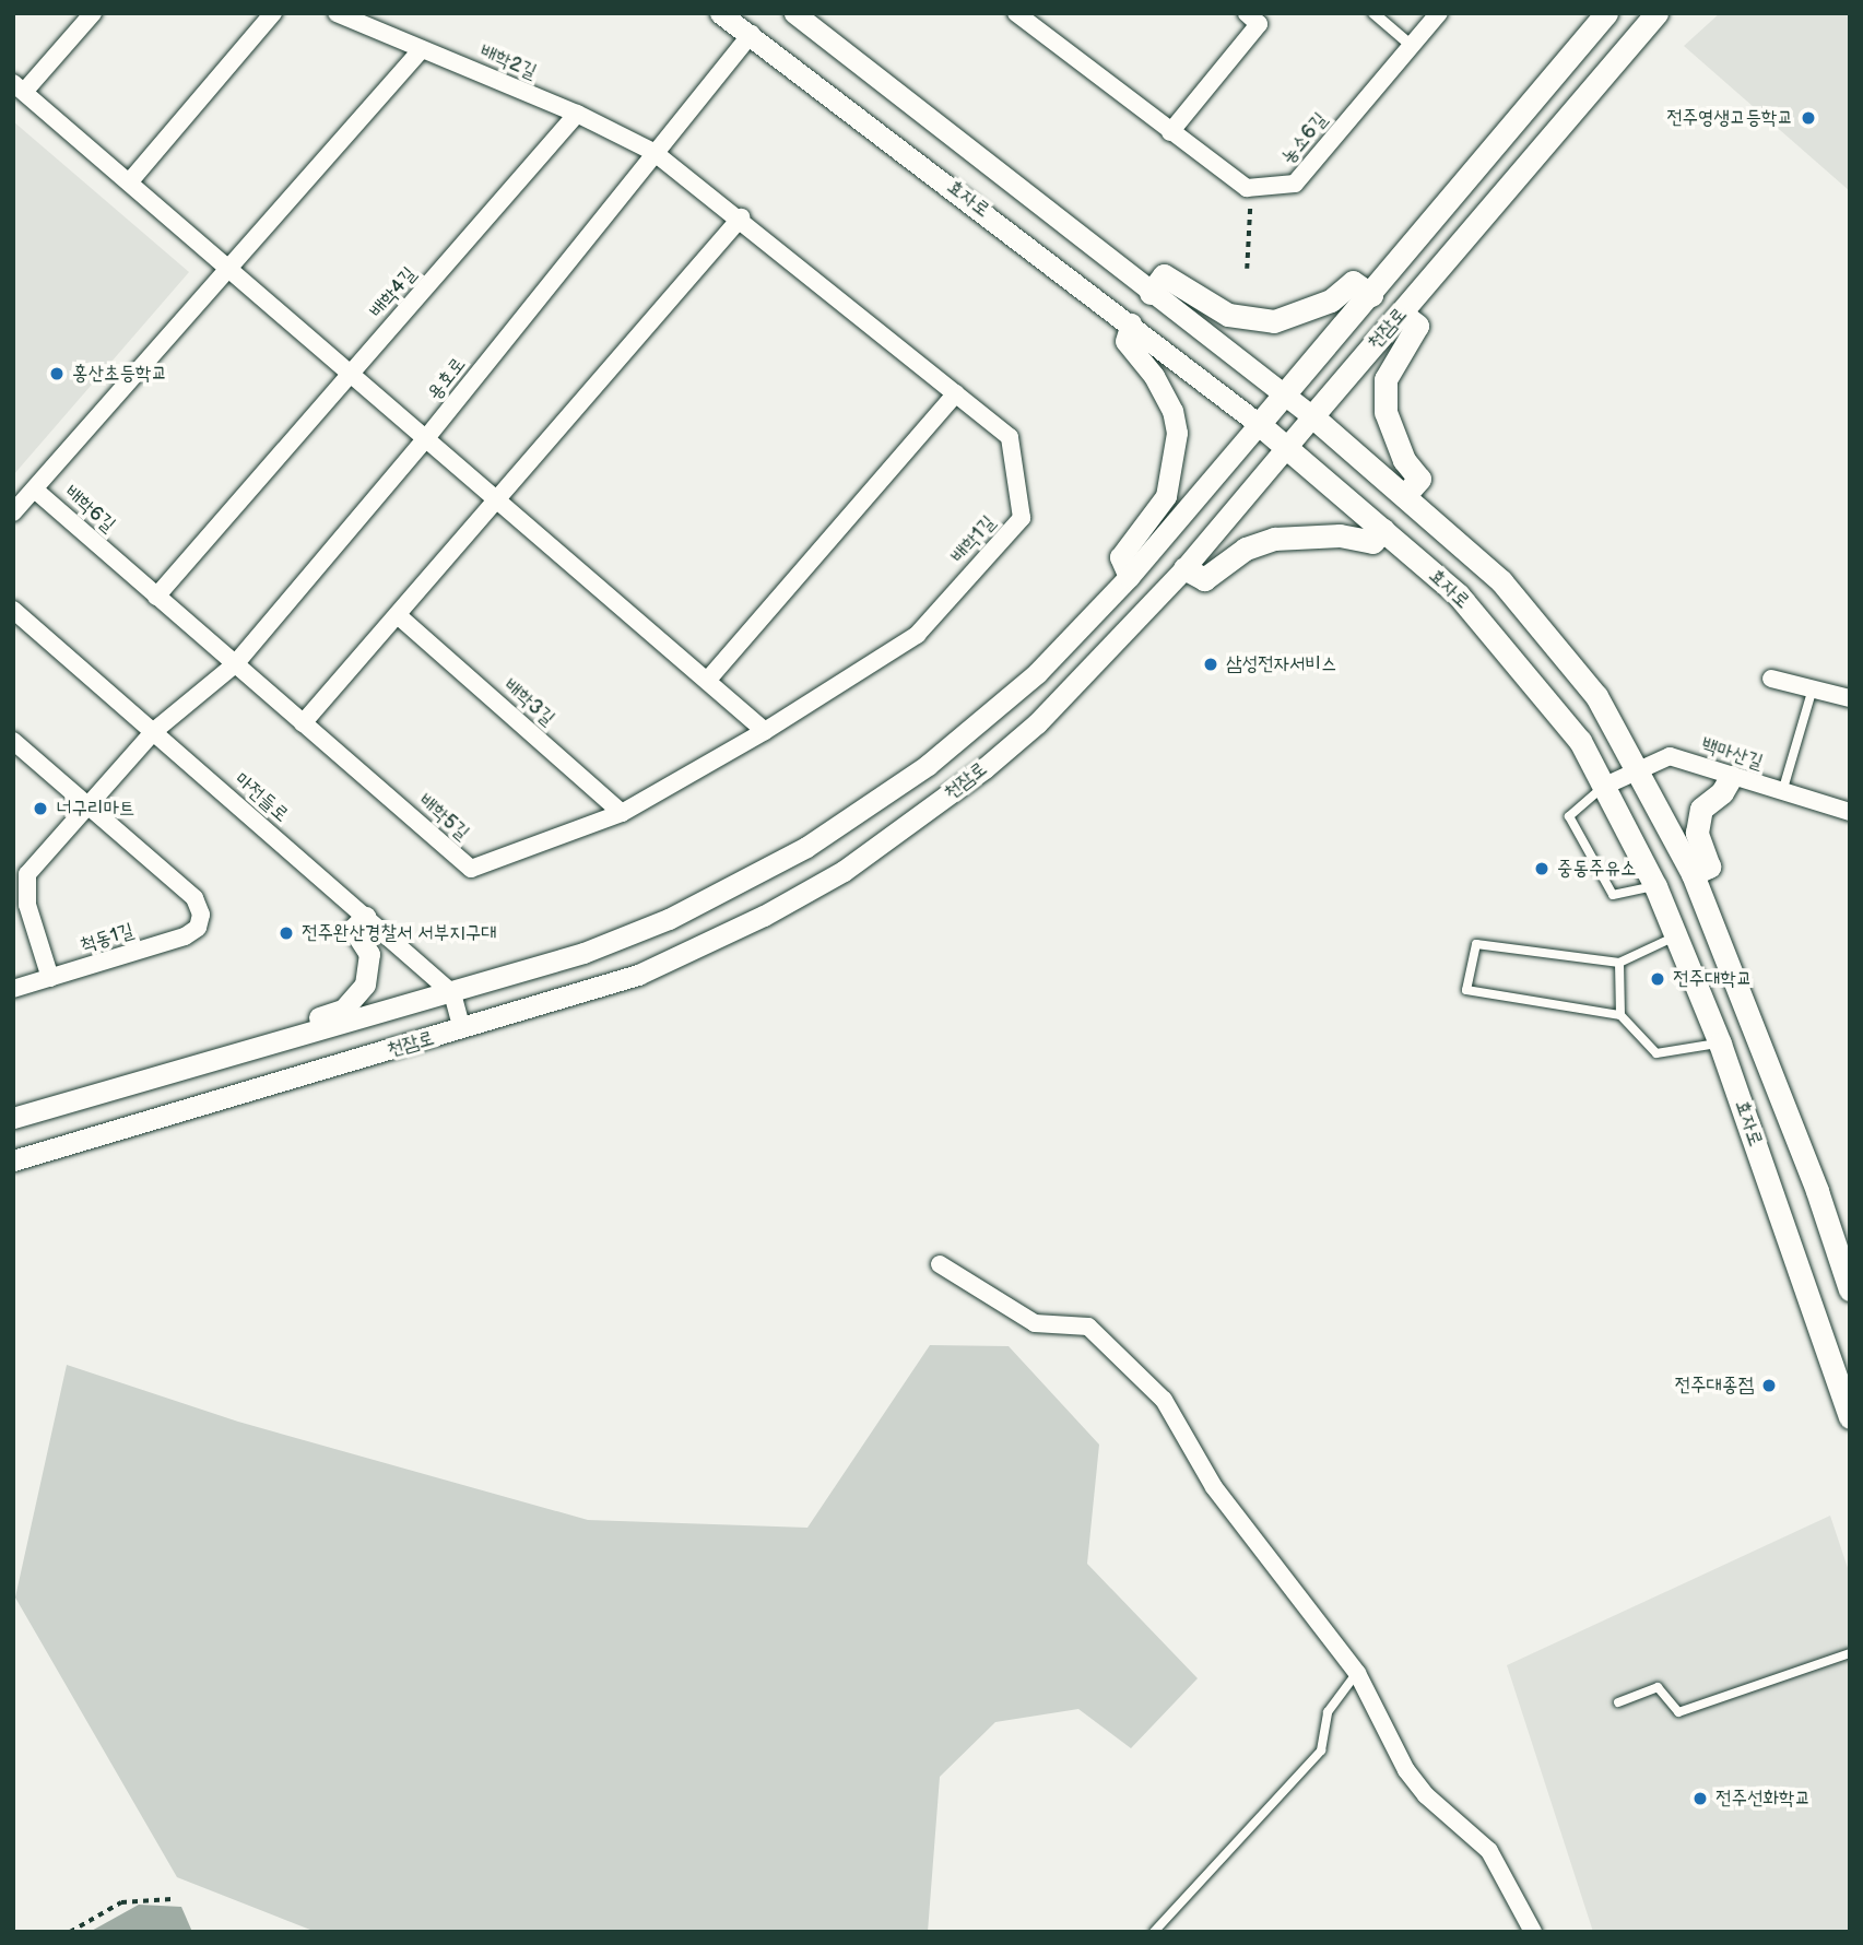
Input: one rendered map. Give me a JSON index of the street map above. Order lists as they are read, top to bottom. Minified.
{"streets":{"main road":["효자로","천잠로"],"street":["배학2길","농소6길","배학4길","용호로","배학6길","배학1길","배학3길","백마산길","마전들로","배학5길","척동1길"]},"crossings":[["배학2길","배학4길"],["배학2길","용호로"],["배학2길","배학1길"],["효자로","천잠로"],["효자로","용호로"],["효자로","백마산길"],["배학4길","배학6길"],["천잠로","마전들로"],["용호로","배학6길"],["용호로","배학1길"],["용호로","마전들로"],["용호로","배학5길"],["용호로","척동1길"],["배학6길","배학5길"],["배학3길","배학5길"]],"places":["전주영생고등학교","홍산초등학교","삼성전자서비스","너구리마트","중동주유소","전주완산경찰서 서부지구대","전주대학교","전주대종점","전주선화학교"]}
